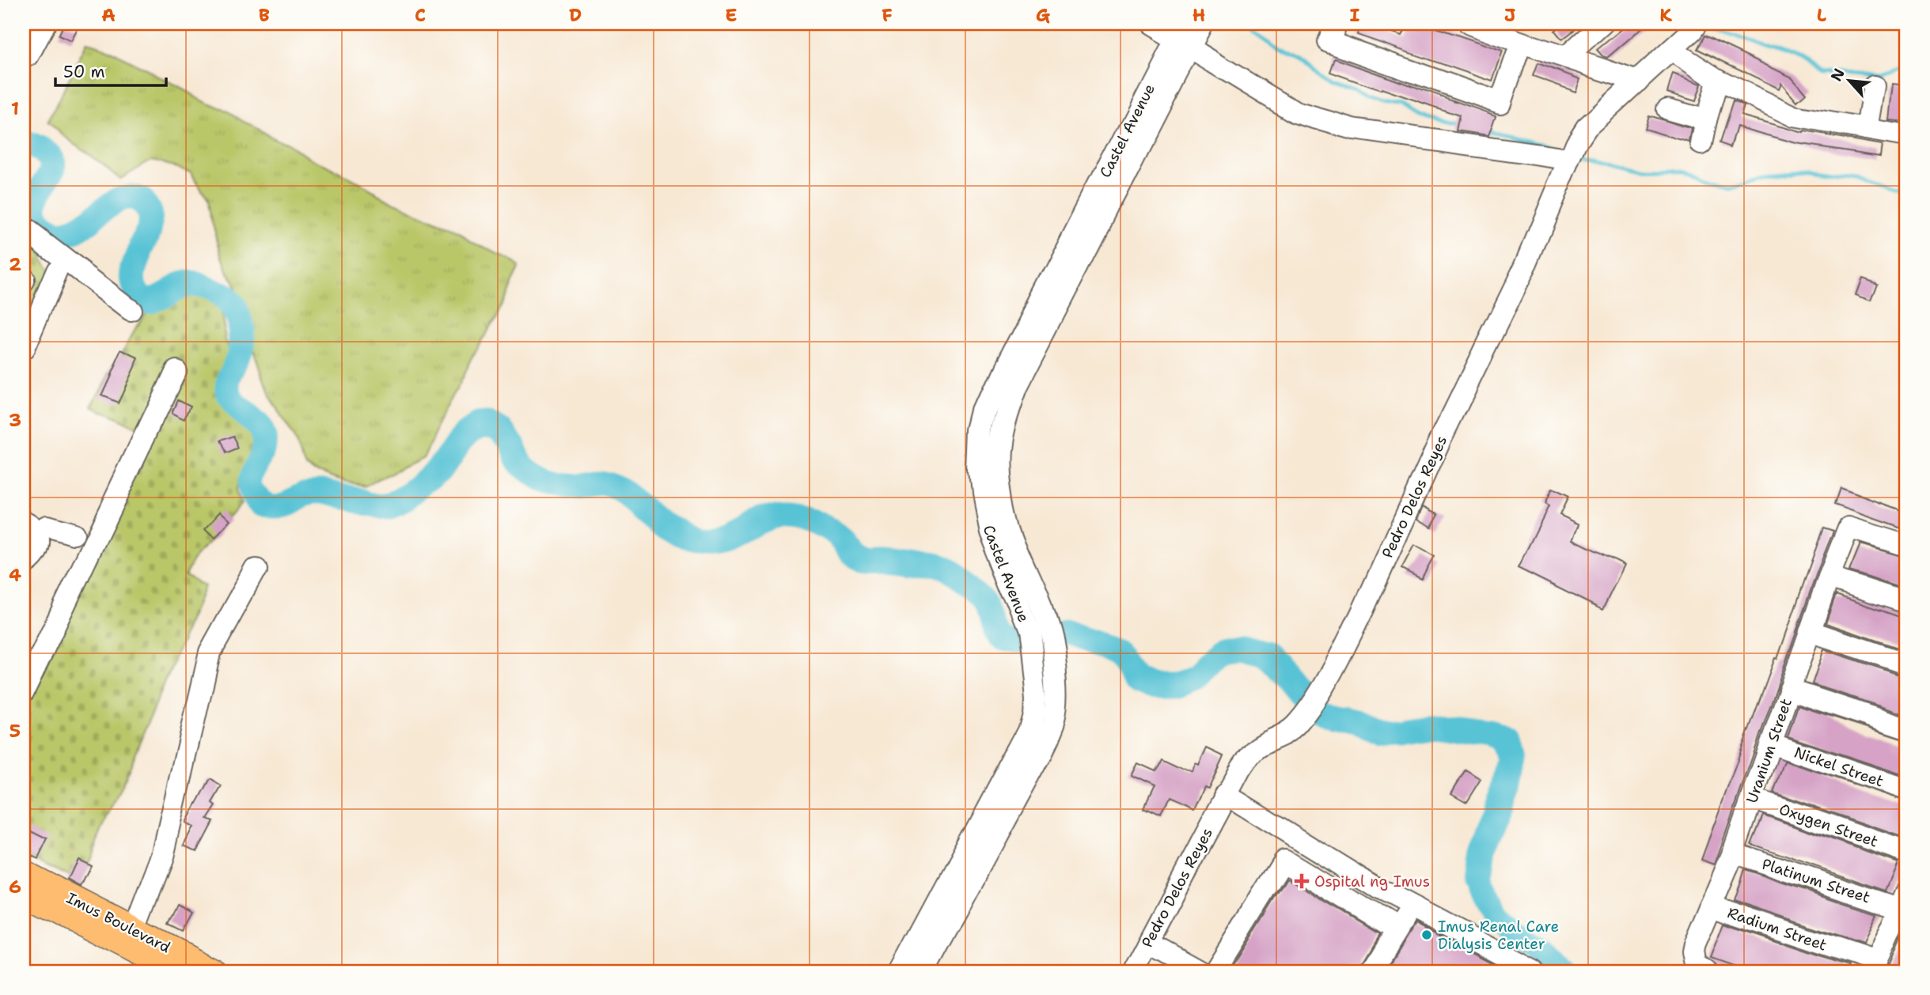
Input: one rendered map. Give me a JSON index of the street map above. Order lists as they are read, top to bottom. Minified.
{"streets":{"main road":["Imus Boulevard"],"street":["Castel Avenue","Pedro Delos Reyes","Uranium Street","Nickel Street","Oxygen Street","Platinum Street","Radium Street"]},"crossings":[["Uranium Street","Nickel Street"],["Uranium Street","Oxygen Street"],["Uranium Street","Platinum Street"],["Uranium Street","Radium Street"]],"places":{"health":["Ospital ng Imus"],"other":["Imus Renal Care Dialysis Center"]},"scale_bar":"50 m","north":"top left","grid":{"columns":["A","B","C","D","E","F","G","H","I","J","K","L"],"rows":["1","2","3","4","5","6"]}}
